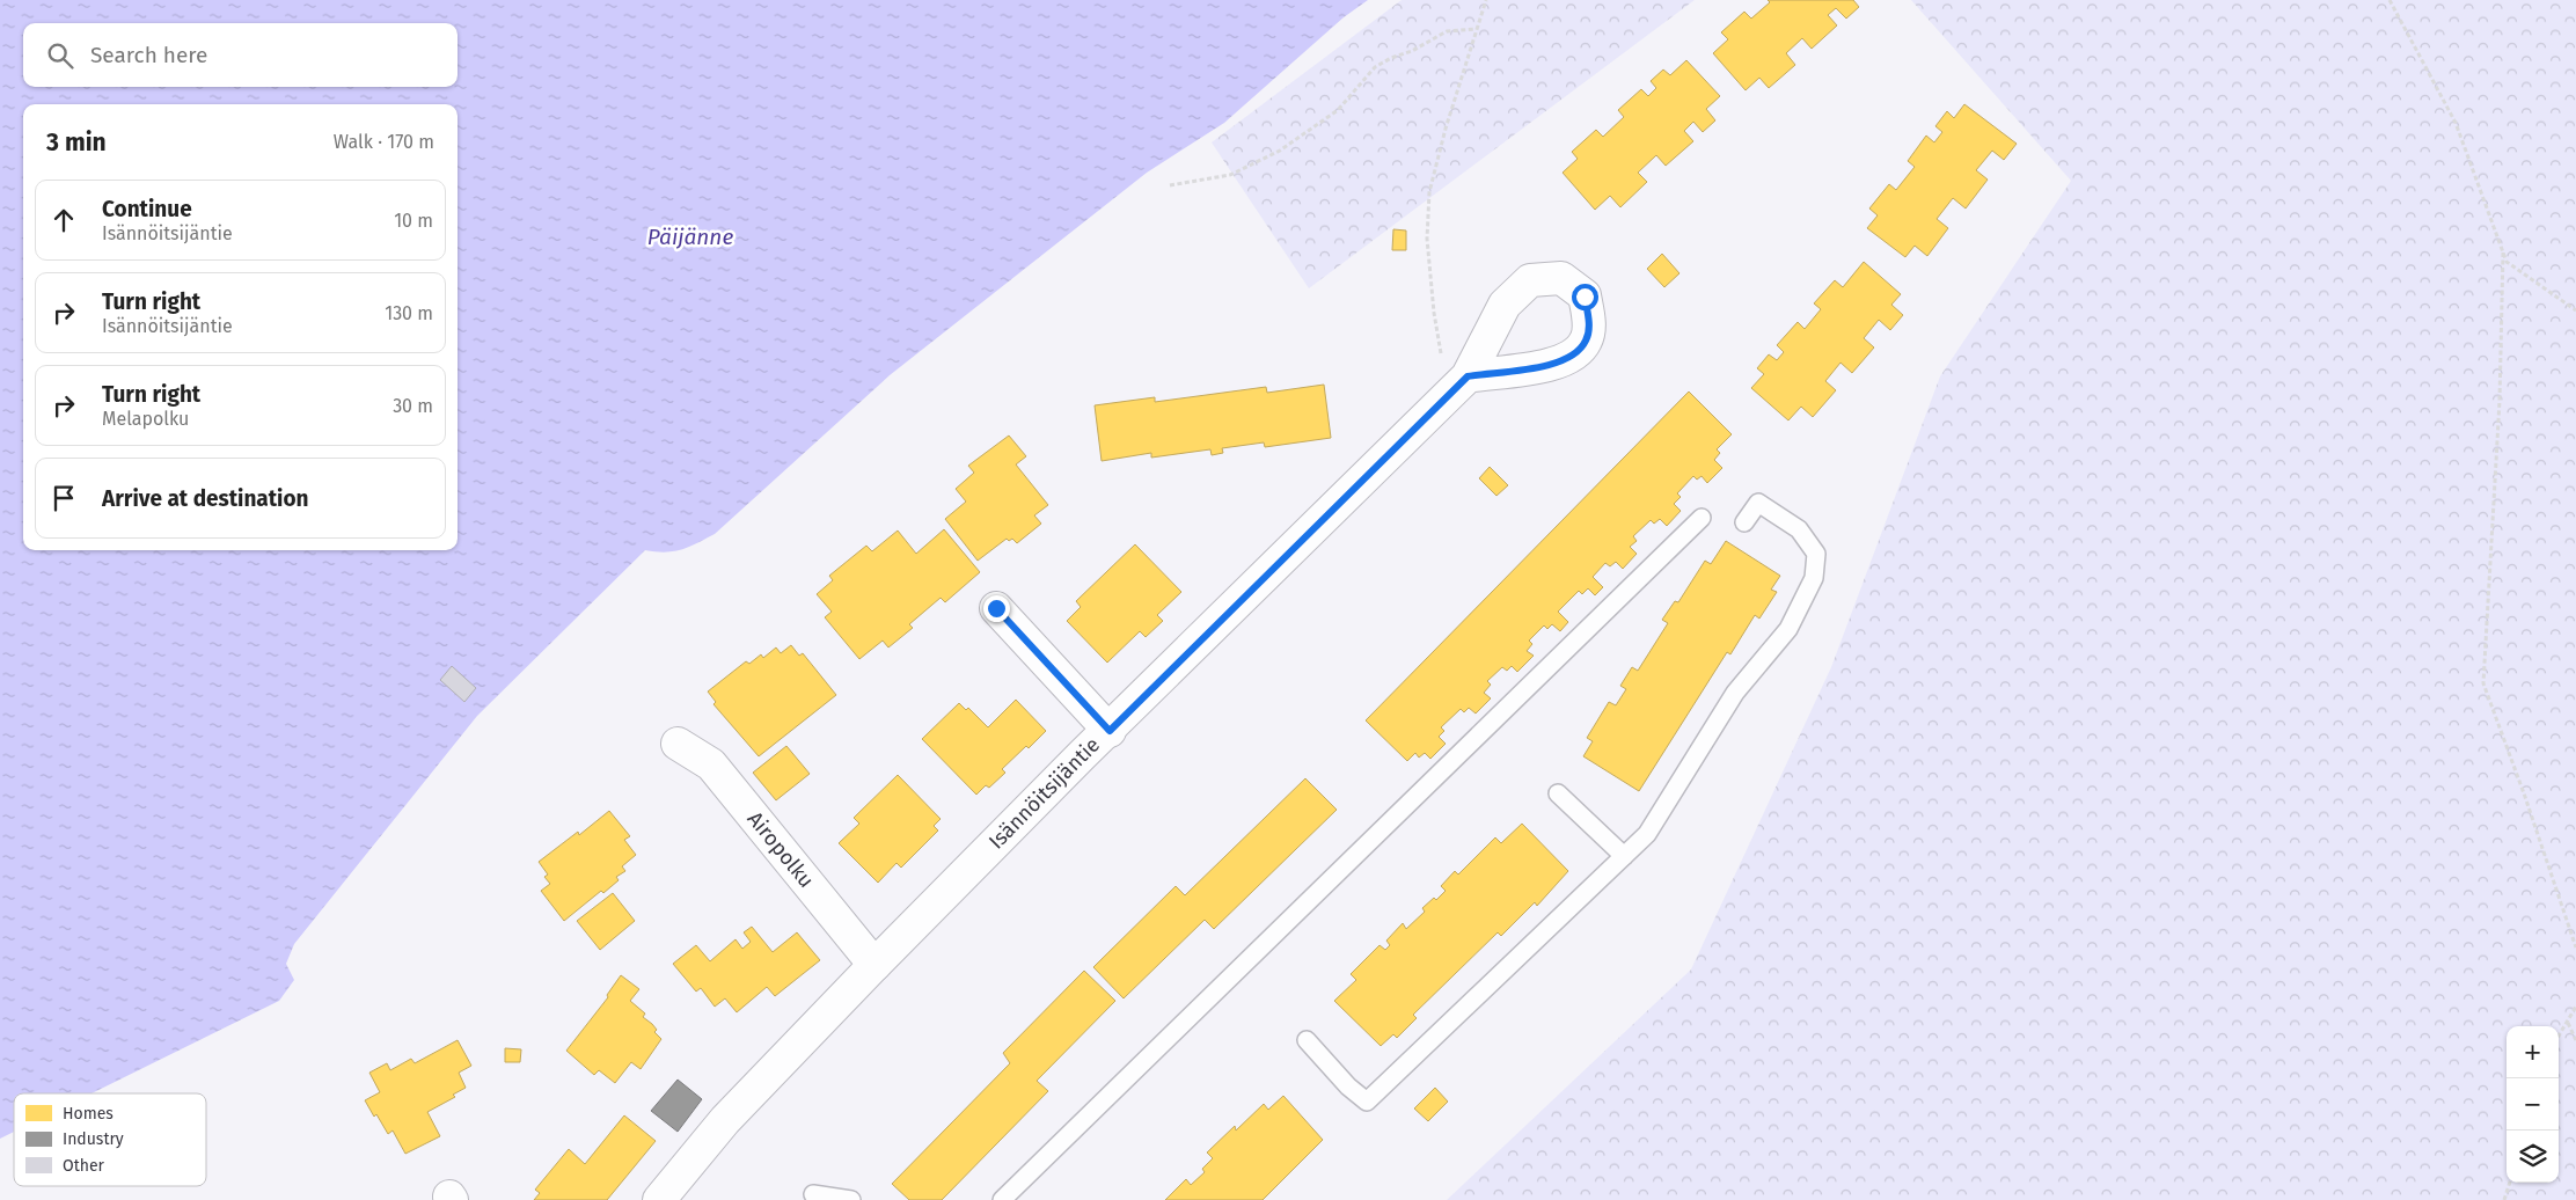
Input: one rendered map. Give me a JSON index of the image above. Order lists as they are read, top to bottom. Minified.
{"streets":{"street":["Isännöitsijäntie","Airopolku"]},"crossings":[["Isännöitsijäntie","Airopolku"]],"water":["Päijänne"],"legend":["Homes","Industry","Other"],"page":{"search":"Search here","heading":["3 min","Walk · 170 m"],"list":[["Continue","Isännöitsijäntie","10 m"],["Turn right","Isännöitsijäntie","130 m"],["Turn right","Melapolku","30 m"],"Arrive at destination"],"map_buttons":["+","−"]}}
